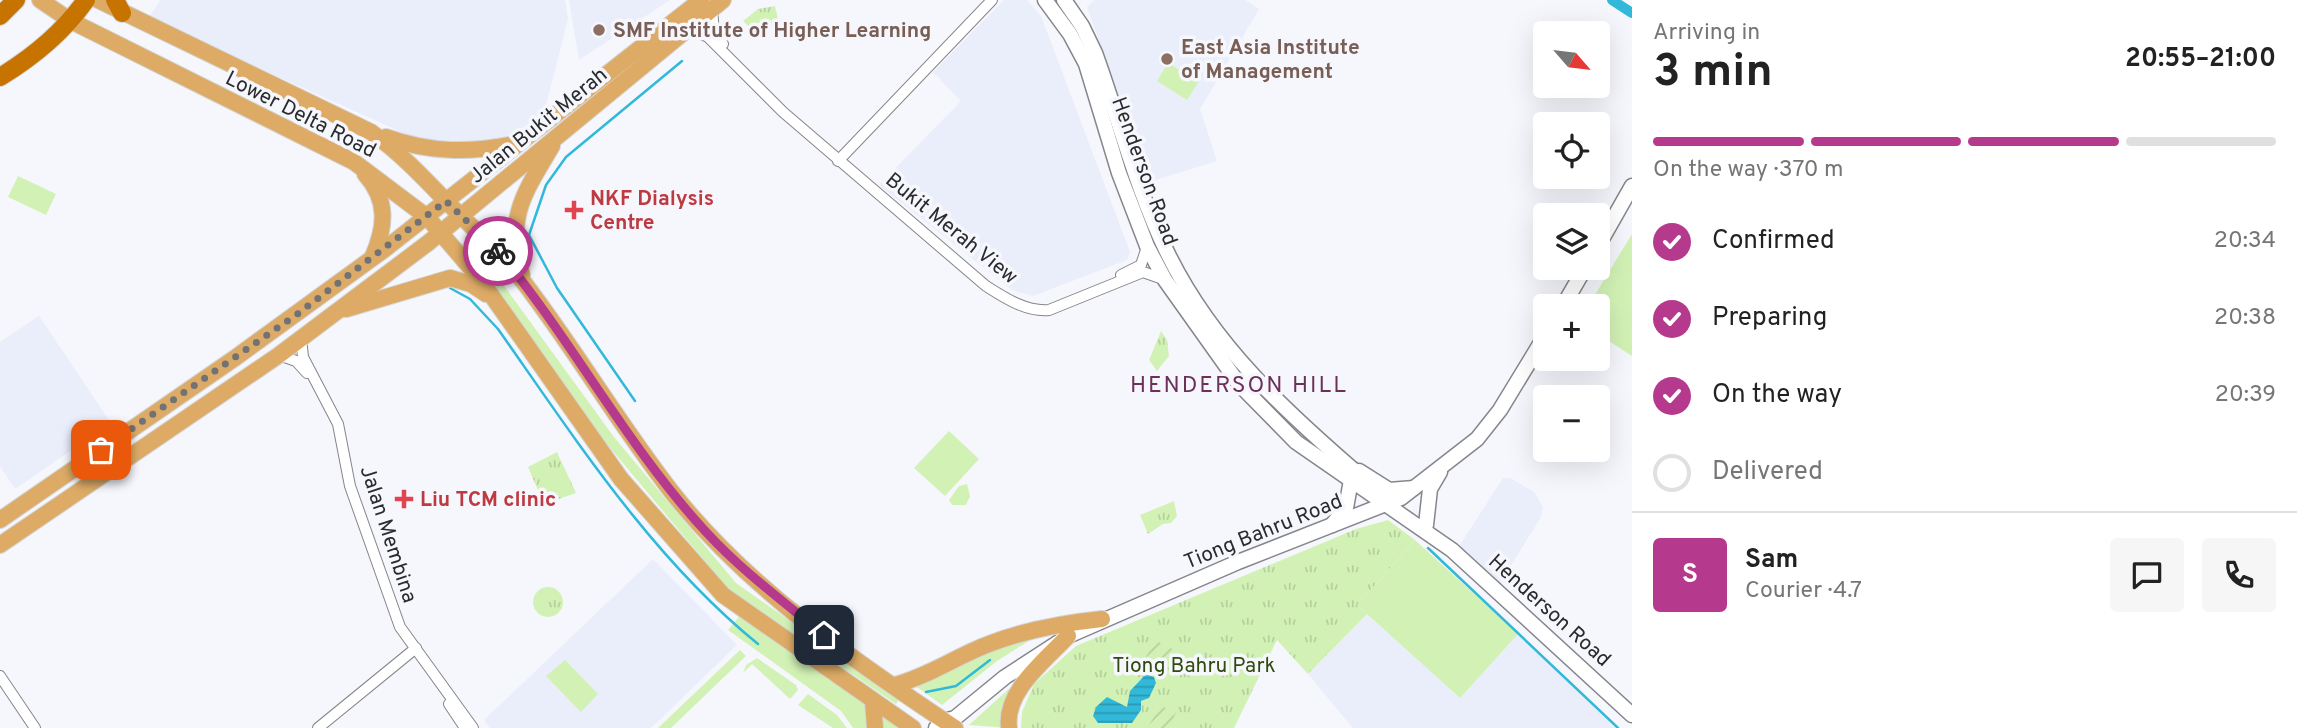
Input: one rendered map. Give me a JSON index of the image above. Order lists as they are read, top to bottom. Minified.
{"streets":{"main road":["Lower Delta Road","Jalan Bukit Merah","Henderson Road","Tiong Bahru Road"],"street":["Bukit Merah View","Jalan Membina"]},"crossings":[["Lower Delta Road","Jalan Bukit Merah"],["Lower Delta Road","Tiong Bahru Road"],["Jalan Bukit Merah","Bukit Merah View"],["Jalan Bukit Merah","Jalan Membina"],["Henderson Road","Bukit Merah View"],["Henderson Road","Tiong Bahru Road"]],"districts":["HENDERSON HILL"],"parks":["Tiong Bahru Park"],"places":{"other":["SMF Institute of Higher Learning","East Asia Institute of Management"],"health":["NKF Dialysis Centre","Liu TCM clinic"]},"north":"bottom right","page":{"heading":["3 min","Arriving in","20:55–21:00"],"panel":["Sam","Courier · 4.7"],"map_buttons":["+","−"],"bar":"On the way · 370 m","list":[["Confirmed","20:34"],["Preparing","20:38"],["On the way","20:39"],"Delivered"],"round":"S"}}
